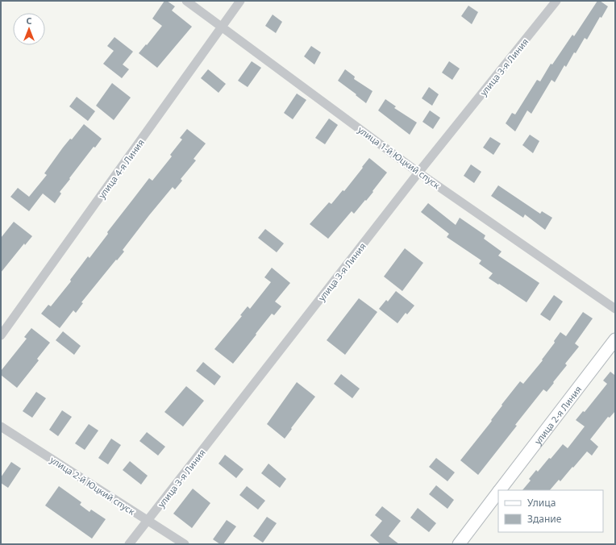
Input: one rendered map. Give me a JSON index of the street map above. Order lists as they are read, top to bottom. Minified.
{"streets":{"street":["улица 3-я Линия","улица 1-й Юцкий спуск","улица 4-я Линия","улица 2-я Линия","улица 2-й Юцкий спуск"]},"crossings":[["улица 3-я Линия","улица 1-й Юцкий спуск"],["улица 3-я Линия","улица 2-й Юцкий спуск"],["улица 1-й Юцкий спуск","улица 4-я Линия"]],"legend":["Улица","Здание"],"north":"top"}
